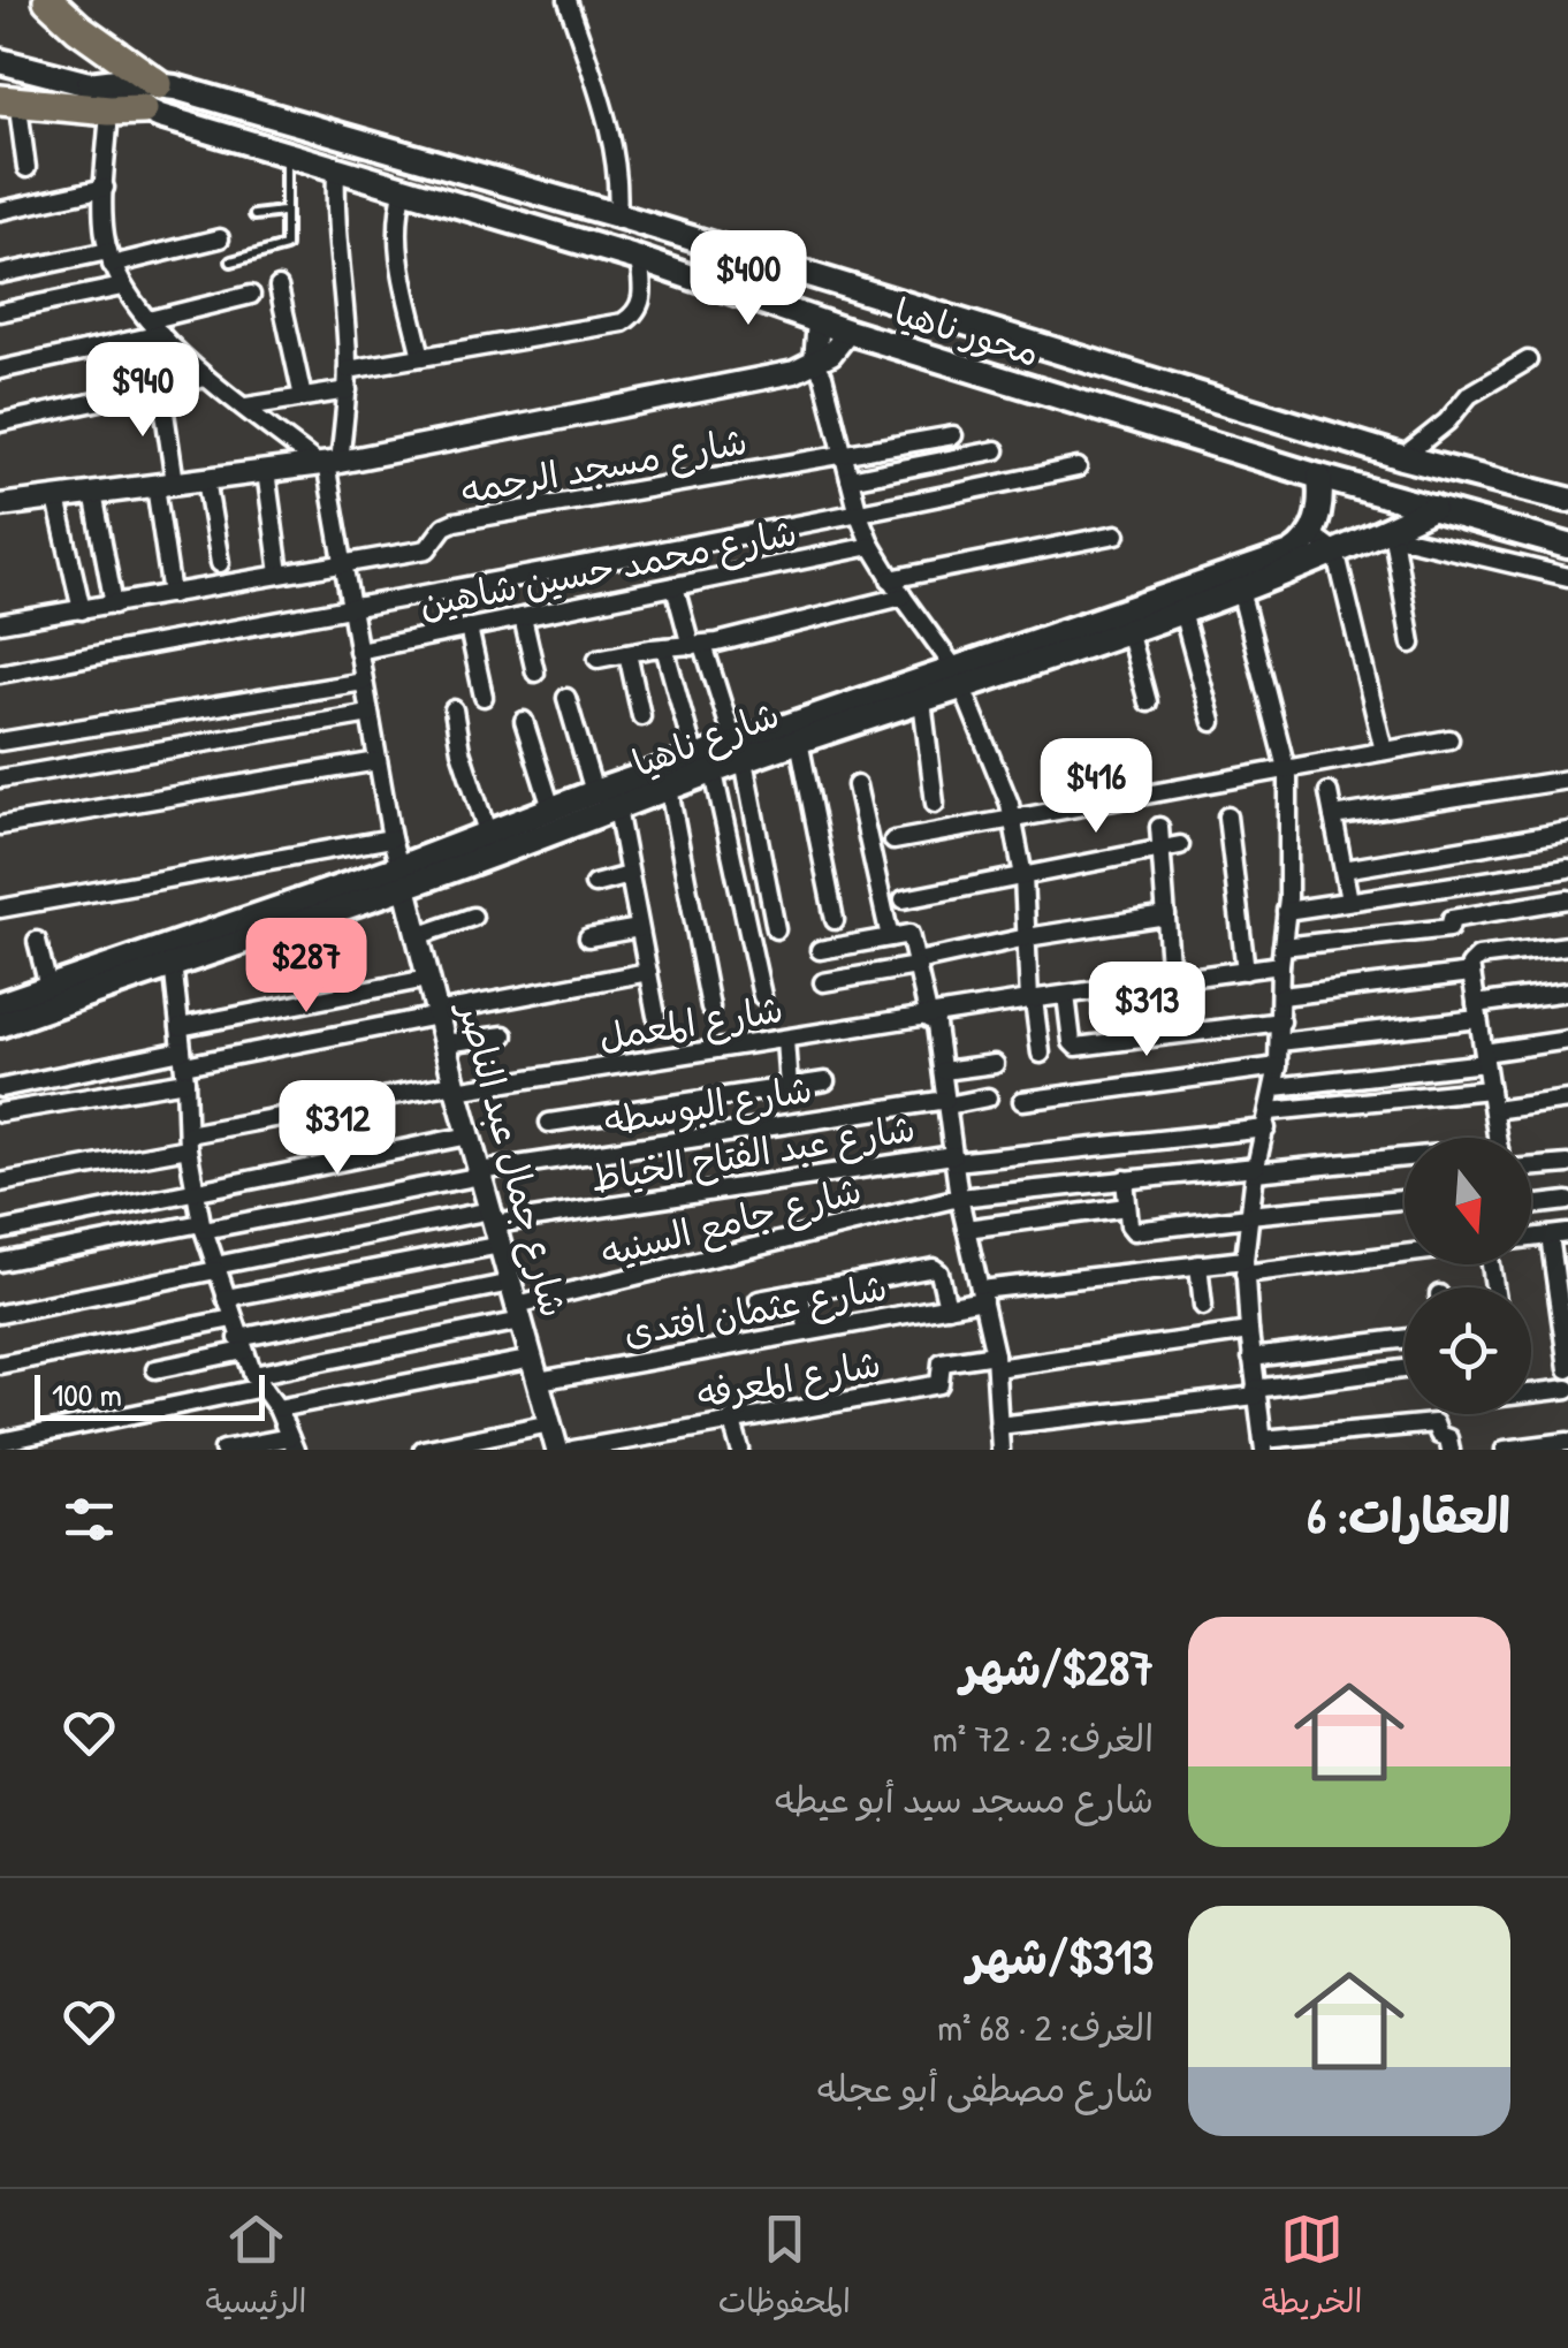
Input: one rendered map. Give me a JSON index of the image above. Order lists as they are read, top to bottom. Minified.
{"streets":{"main road":["محور ناهيا","شارع ناهيا"],"street":["شارع مسجد الرحمه","شارع محمد حسين شاهين","شارع المعمل","شارع البوسطه","شارع عبد الفتاح الخياط","شارع جمال عبد الناصر","شارع جامع السنيه","شارع عثمان افتدى","شارع المعرفه"]},"crossings":[["محور ناهيا","شارع ناهيا"],["شارع ناهيا","شارع جمال عبد الناصر"],["شارع المعمل","شارع جمال عبد الناصر"],["شارع البوسطه","شارع جمال عبد الناصر"],["شارع عبد الفتاح الخياط","شارع جمال عبد الناصر"],["شارع جمال عبد الناصر","شارع جامع السنيه"],["شارع جمال عبد الناصر","شارع عثمان افتدى"]],"scale_bar":"100 m","north":"bottom","page":{"price":["$400","$940","$416","$287","$313","$312"],"scale":"100 m","heading":"العقارات: 6","list":[{"name":"$287/شهر","note":"الغرف: 2 · 72 m² · شارع مسجد سيد أبو عيطه"},{"name":"$313/شهر","note":"الغرف: 2 · 68 m² · شارع مصطفى أبو عجله"}],"tabs":["الخريطة","المحفوظات","الرئيسية"]}}
